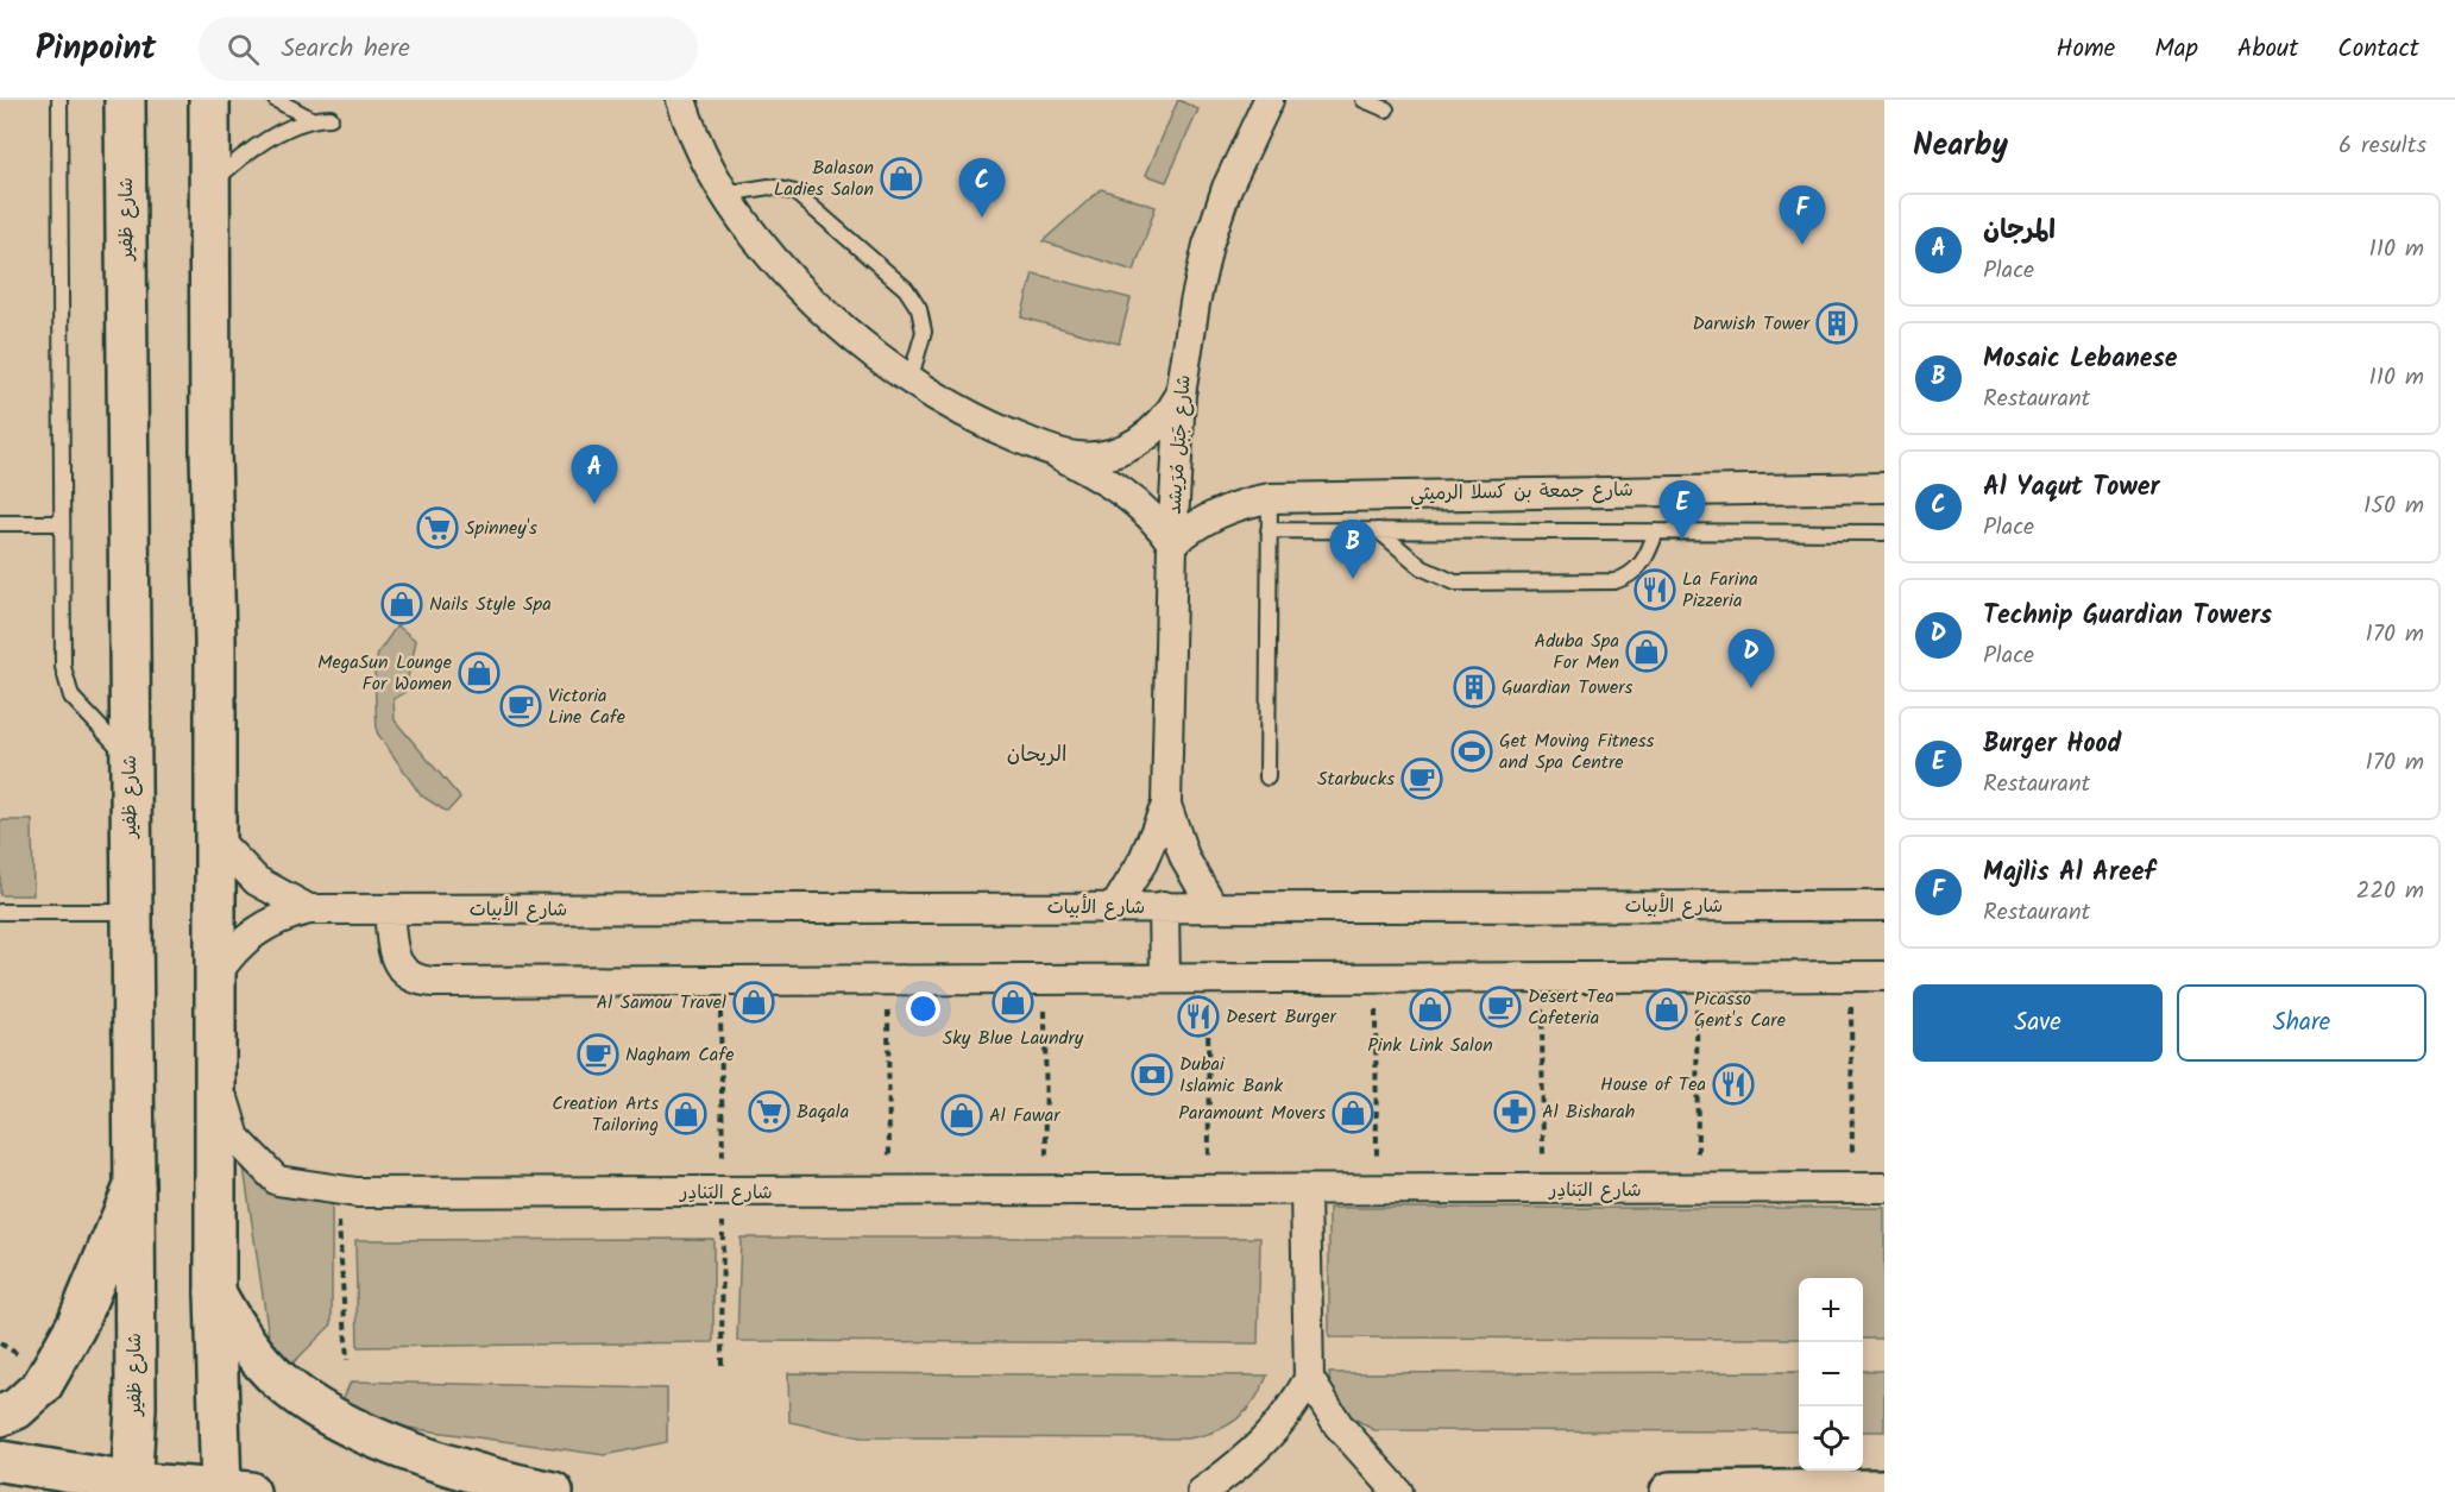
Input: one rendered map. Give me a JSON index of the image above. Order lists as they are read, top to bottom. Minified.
{"streets":{"main road":["شارع ظفير"],"street":["شارع جَبَل مُرَيشد","شارع جمعة بن كسلا الرميثي","شارع الأبيات","شارع البَنادِر"]},"crossings":[["شارع جَبَل مُرَيشد","شارع جمعة بن كسلا الرميثي"],["شارع جَبَل مُرَيشد","شارع الأبيات"]],"districts":["الريحان"],"places":{"shop":["Balason Ladies Salon","Nails Style Spa","Aduba Spa For Men","MegaSun Lounge For Women","Al Samou Travel","Sky Blue Laundry","Pink Link Salon","Picasso Gent's Care","Paramount Movers","Creation Arts Tailoring","Al Fawar"],"building":["Darwish Tower","Guardian Towers"],"supermarket":["Spinney's","Baqala"],"restaurant":["La Farina Pizzeria","Desert Burger","House of Tea"],"cafe":["Victoria Line Cafe","Starbucks","Desert Tea Cafeteria","Nagham Cafe"],"sports":["Get Moving Fitness and Spa Centre"],"bank":["Dubai Islamic Bank"],"pharmacy":["Al Bisharah"]},"page":{"header":"Pinpoint","search":"Search here","nav":["Home","Map","About","Contact"],"heading":["Nearby","6 results"],"pins":["C","F","A","E","B","D"],"list":[{"mark":"A","name":"المرجان","note":"Place","value":"110 m"},{"mark":"B","name":"Mosaic Lebanese","note":"Restaurant","value":"110 m"},{"mark":"C","name":"Al Yaqut Tower","note":"Place","value":"150 m"},{"mark":"D","name":"Technip Guardian Towers","note":"Place","value":"170 m"},{"mark":"E","name":"Burger Hood","note":"Restaurant","value":"170 m"},{"mark":"F","name":"Majlis Al Areef","note":"Restaurant","value":"220 m"}],"buttons":["Save","Share"],"map_buttons":["+","−"]}}
